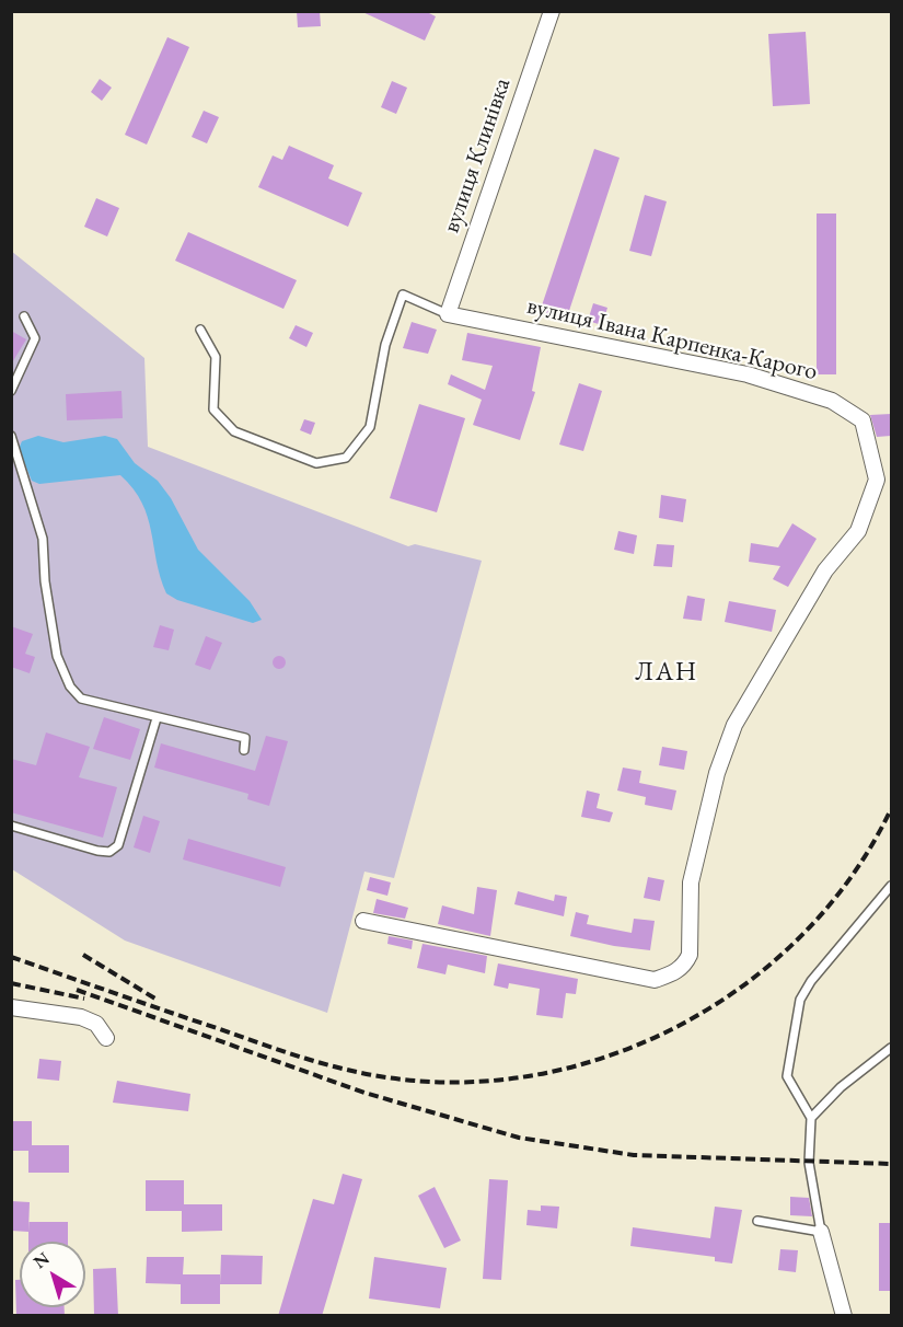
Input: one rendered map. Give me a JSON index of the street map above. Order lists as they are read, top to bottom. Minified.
{"streets":{"street":["вулиця Клинівка","вулиця Івана Карпенка-Карого"]},"crossings":[["вулиця Клинівка","вулиця Івана Карпенка-Карого"]],"districts":["ЛАН"],"north":"top left"}
